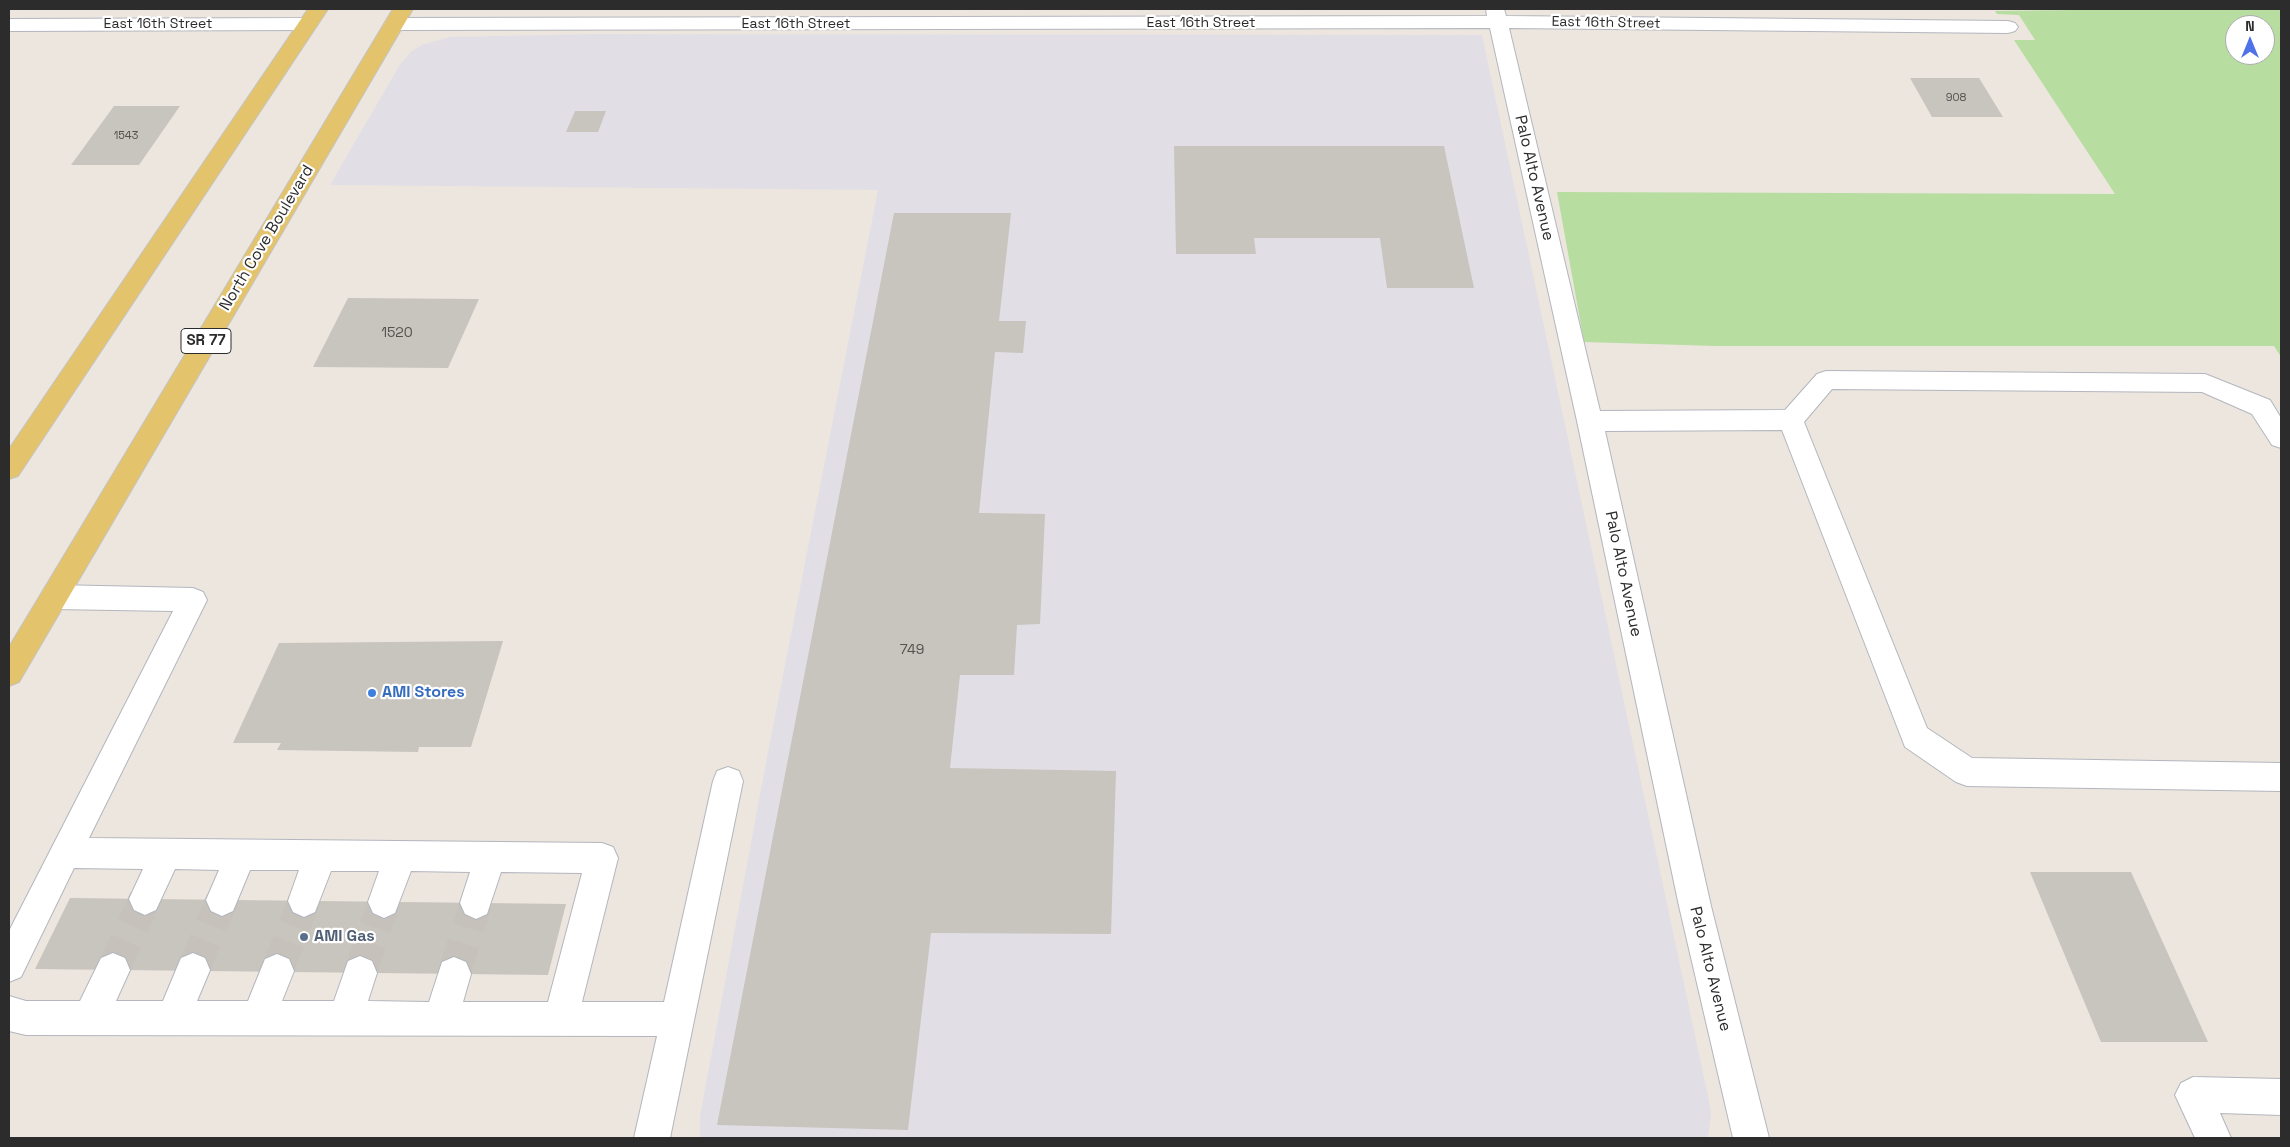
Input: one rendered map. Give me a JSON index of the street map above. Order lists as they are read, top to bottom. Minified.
{"streets":{"main road":["North Cove Boulevard","SR 77"],"street":["East 16th Street","Palo Alto Avenue"]},"crossings":[["East 16th Street","Palo Alto Avenue"],["East 16th Street","North Cove Boulevard"]],"places":["AMI Stores","AMI Gas"],"house_numbers":["908","1543","1520","749"],"north":"top"}
